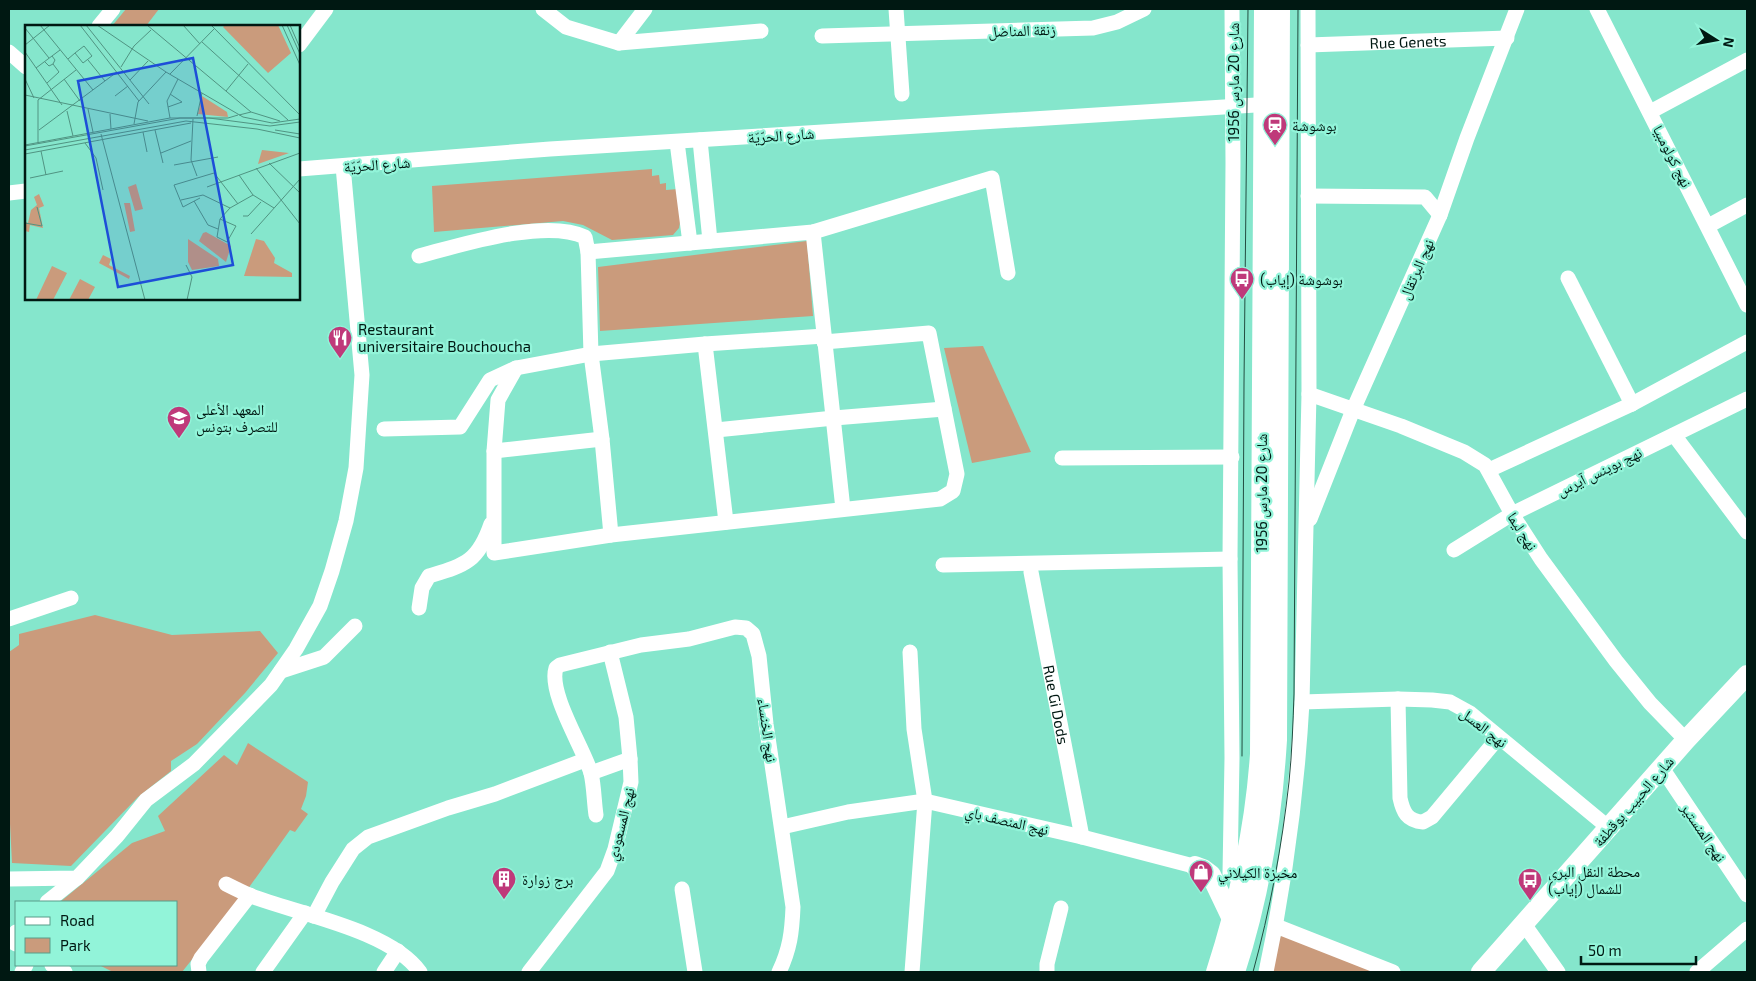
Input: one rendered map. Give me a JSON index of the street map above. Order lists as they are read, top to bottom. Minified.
{"streets":{"main road":["شارع 20 مارس 1956","شارع الحبيب بوقطفة"],"street":["زنقة المناضل","Rue Genets","شارع الحرّيّة","نهج كولومبيا","نهج البرتقال","نهج بوينس آيرس","نهج ليما","Rue Gi Dods","نهج العسل","نهج الخنساء","نهج المنصف باي","نهج المسعودي","نهج المنستير"]},"crossings":[["Rue Genets","نهج البرتقال"],["شارع 20 مارس 1956","شارع الحرّيّة"],["شارع 20 مارس 1956","نهج المنصف باي"],["نهج البرتقال","نهج ليما"],["نهج بوينس آيرس","نهج ليما"],["نهج ليما","شارع الحبيب بوقطفة"],["Rue Gi Dods","نهج المنصف باي"],["نهج العسل","شارع الحبيب بوقطفة"],["نهج الخنساء","نهج المنصف باي"],["نهج الخنساء","نهج المسعودي"],["شارع الحبيب بوقطفة","نهج المنستير"]],"places":{"station":["بوشوشة"],"bus stop":["بوشوشة (إياب)","محطة النقل البري للشمال (إياب)"],"restaurant":["Restaurant universitaire Bouchoucha"],"school or university":["المعهد الأعلى للتصرف بتونس"],"shop":["مخبزة الكيلاني"],"building":["برج زوارة"]},"legend":["Road","Park"],"scale_bar":"50 m","north":"right"}
